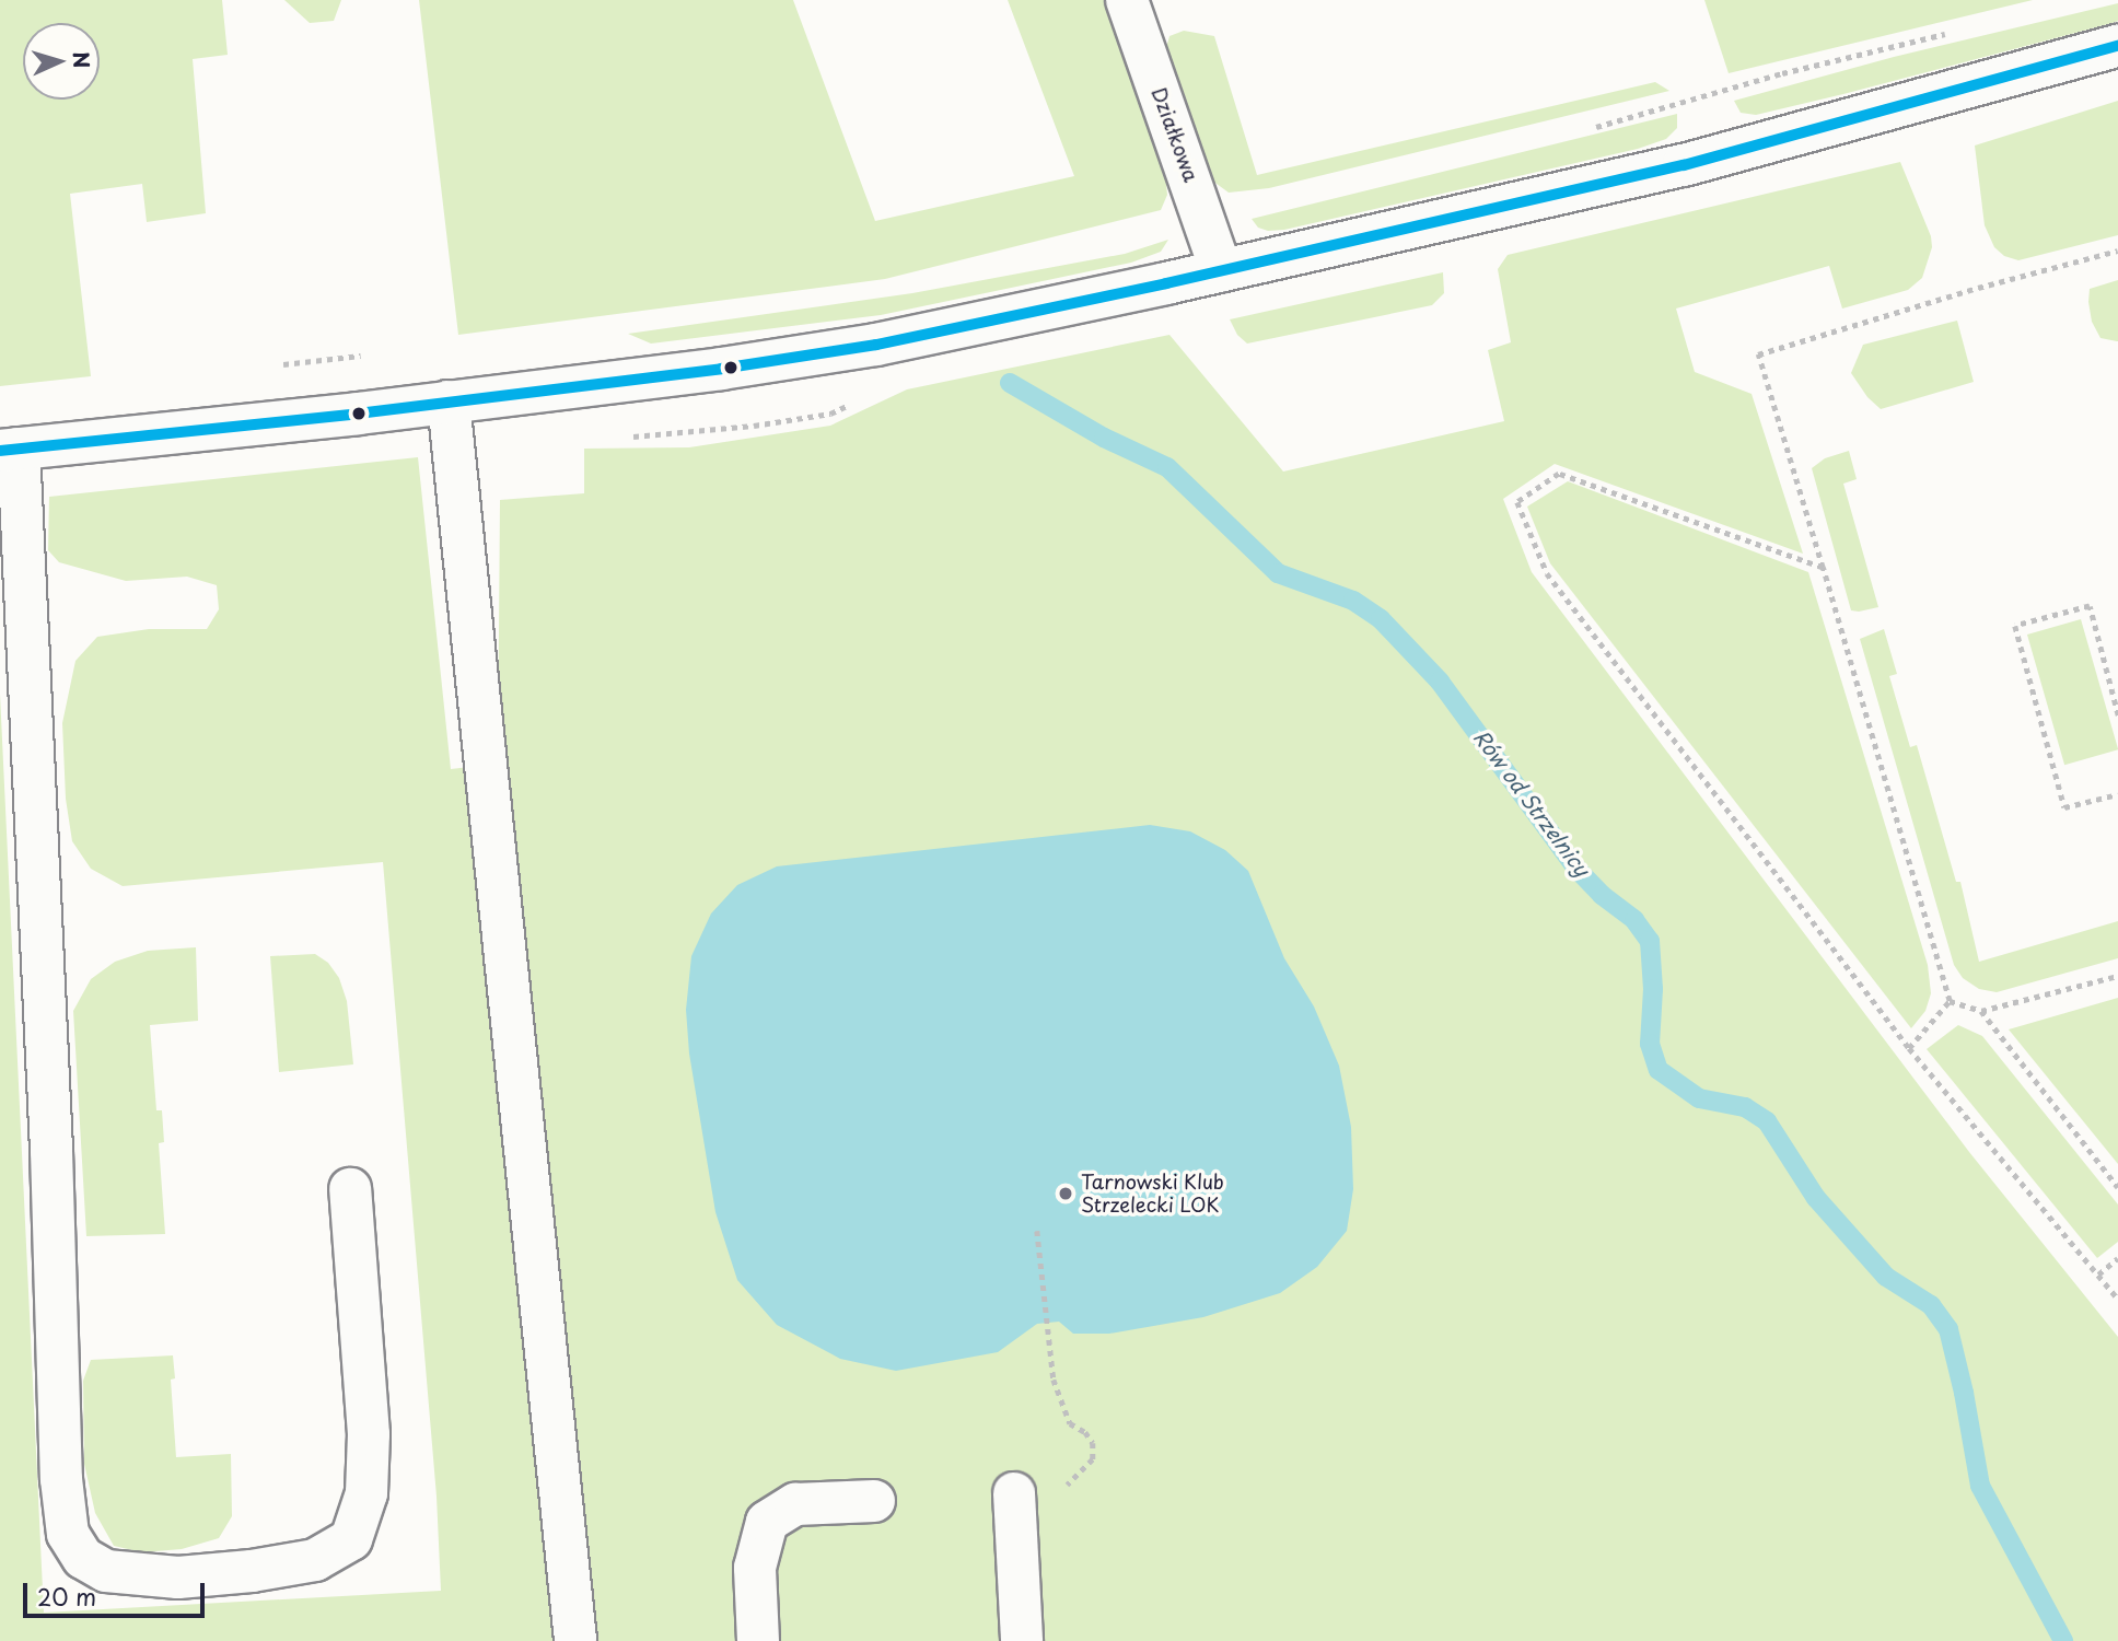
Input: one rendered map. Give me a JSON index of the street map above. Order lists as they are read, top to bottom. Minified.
{"streets":{"street":["Działkowa"]},"water":["Rów od Strzelnicy"],"places":["Tarnowski Klub Strzelecki LOK"],"scale_bar":"20 m","north":"right"}
